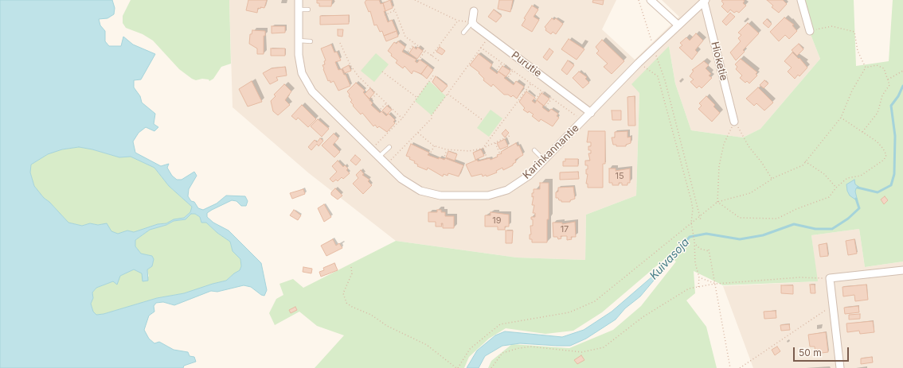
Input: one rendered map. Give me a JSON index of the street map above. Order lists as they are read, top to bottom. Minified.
{"streets":{"street":["Hioketie","Purutie","Karinkannantie"]},"crossings":[["Hioketie","Karinkannantie"],["Purutie","Karinkannantie"]],"water":["Kuivasoja"],"house_numbers":["15","19","17"],"scale_bar":"50 m"}
